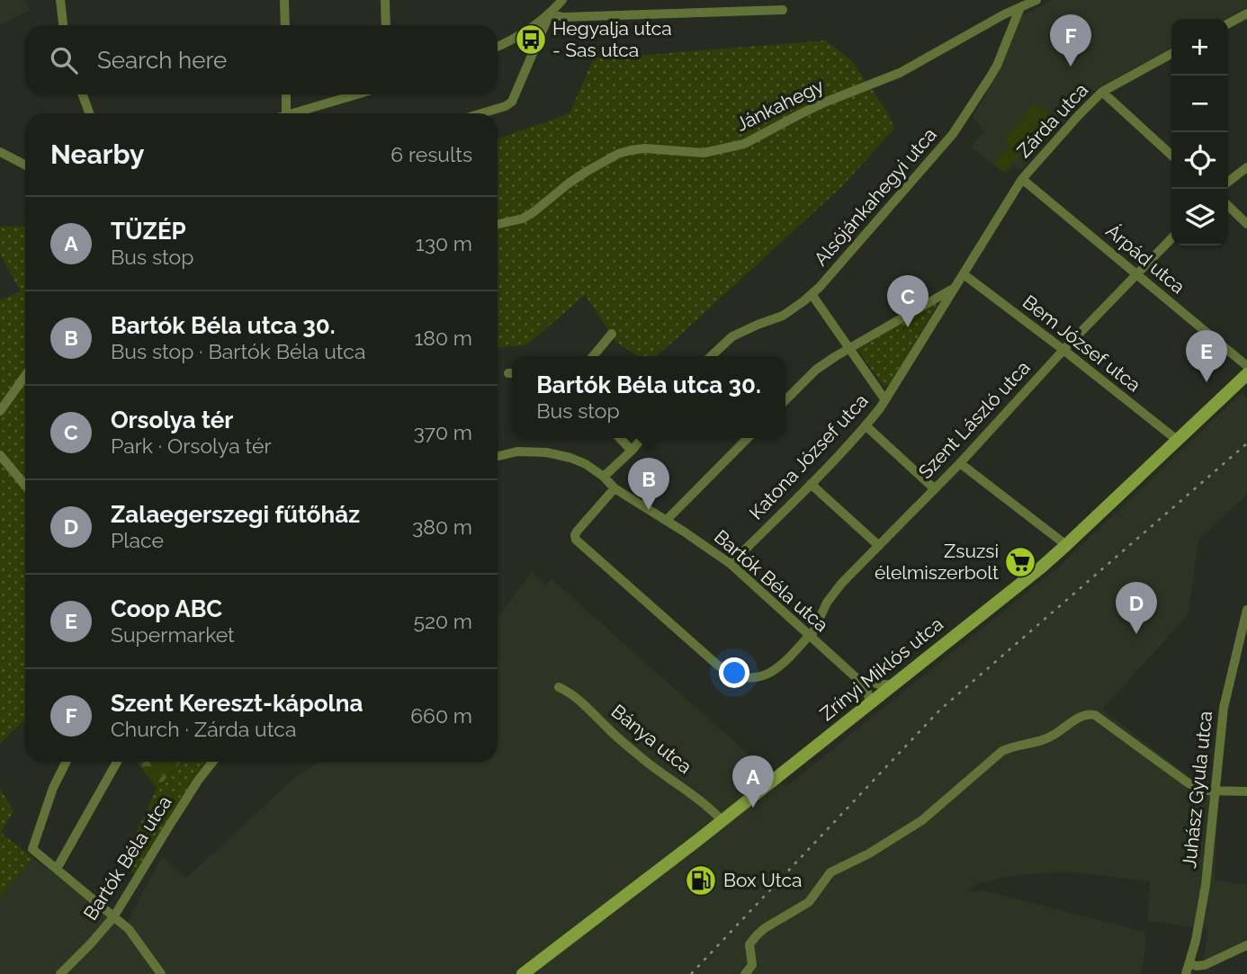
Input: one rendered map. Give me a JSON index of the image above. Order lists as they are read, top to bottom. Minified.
{"streets":{"main road":["Zrínyi Miklós utca"],"street":["Jánkahegy","Zárda utca","Alsójánkahegyi utca","Árpád utca","Bem József utca","Szent László utca","Katona József utca","Bartók Béla utca","Bánya utca","Juhász Gyula utca"]},"crossings":[["Jánkahegy","Alsójánkahegyi utca"],["Zárda utca","Árpád utca"],["Zárda utca","Bem József utca"],["Zárda utca","Katona József utca"],["Árpád utca","Szent László utca"],["Bem József utca","Szent László utca"],["Bem József utca","Zrínyi Miklós utca"],["Szent László utca","Bartók Béla utca"],["Katona József utca","Bartók Béla utca"],["Zrínyi Miklós utca","Bánya utca"]],"places":{"bus stop":["Hegyalja utca - Sas utca"],"supermarket":["Zsuzsi élelmiszerbolt"],"fuel station":["Box Utca"]},"page":{"pins":["F","C","E","B","D","A"],"map_buttons":["+","−"],"search":"Search here","heading":["Nearby","6 results"],"list":[{"mark":"A","name":"TÜZÉP","note":"Bus stop","value":"130 m"},{"mark":"B","name":"Bartók Béla utca 30.","note":"Bus stop · Bartók Béla utca","value":"180 m"},{"mark":"C","name":"Orsolya tér","note":"Park · Orsolya tér","value":"370 m"},{"mark":"D","name":"Zalaegerszegi fűtőház","note":"Place","value":"380 m"},{"mark":"E","name":"Coop ABC","note":"Supermarket","value":"520 m"},{"mark":"F","name":"Szent Kereszt-kápolna","note":"Church · Zárda utca","value":"660 m"}],"popup":["Bartók Béla utca 30.","Bus stop"]}}
